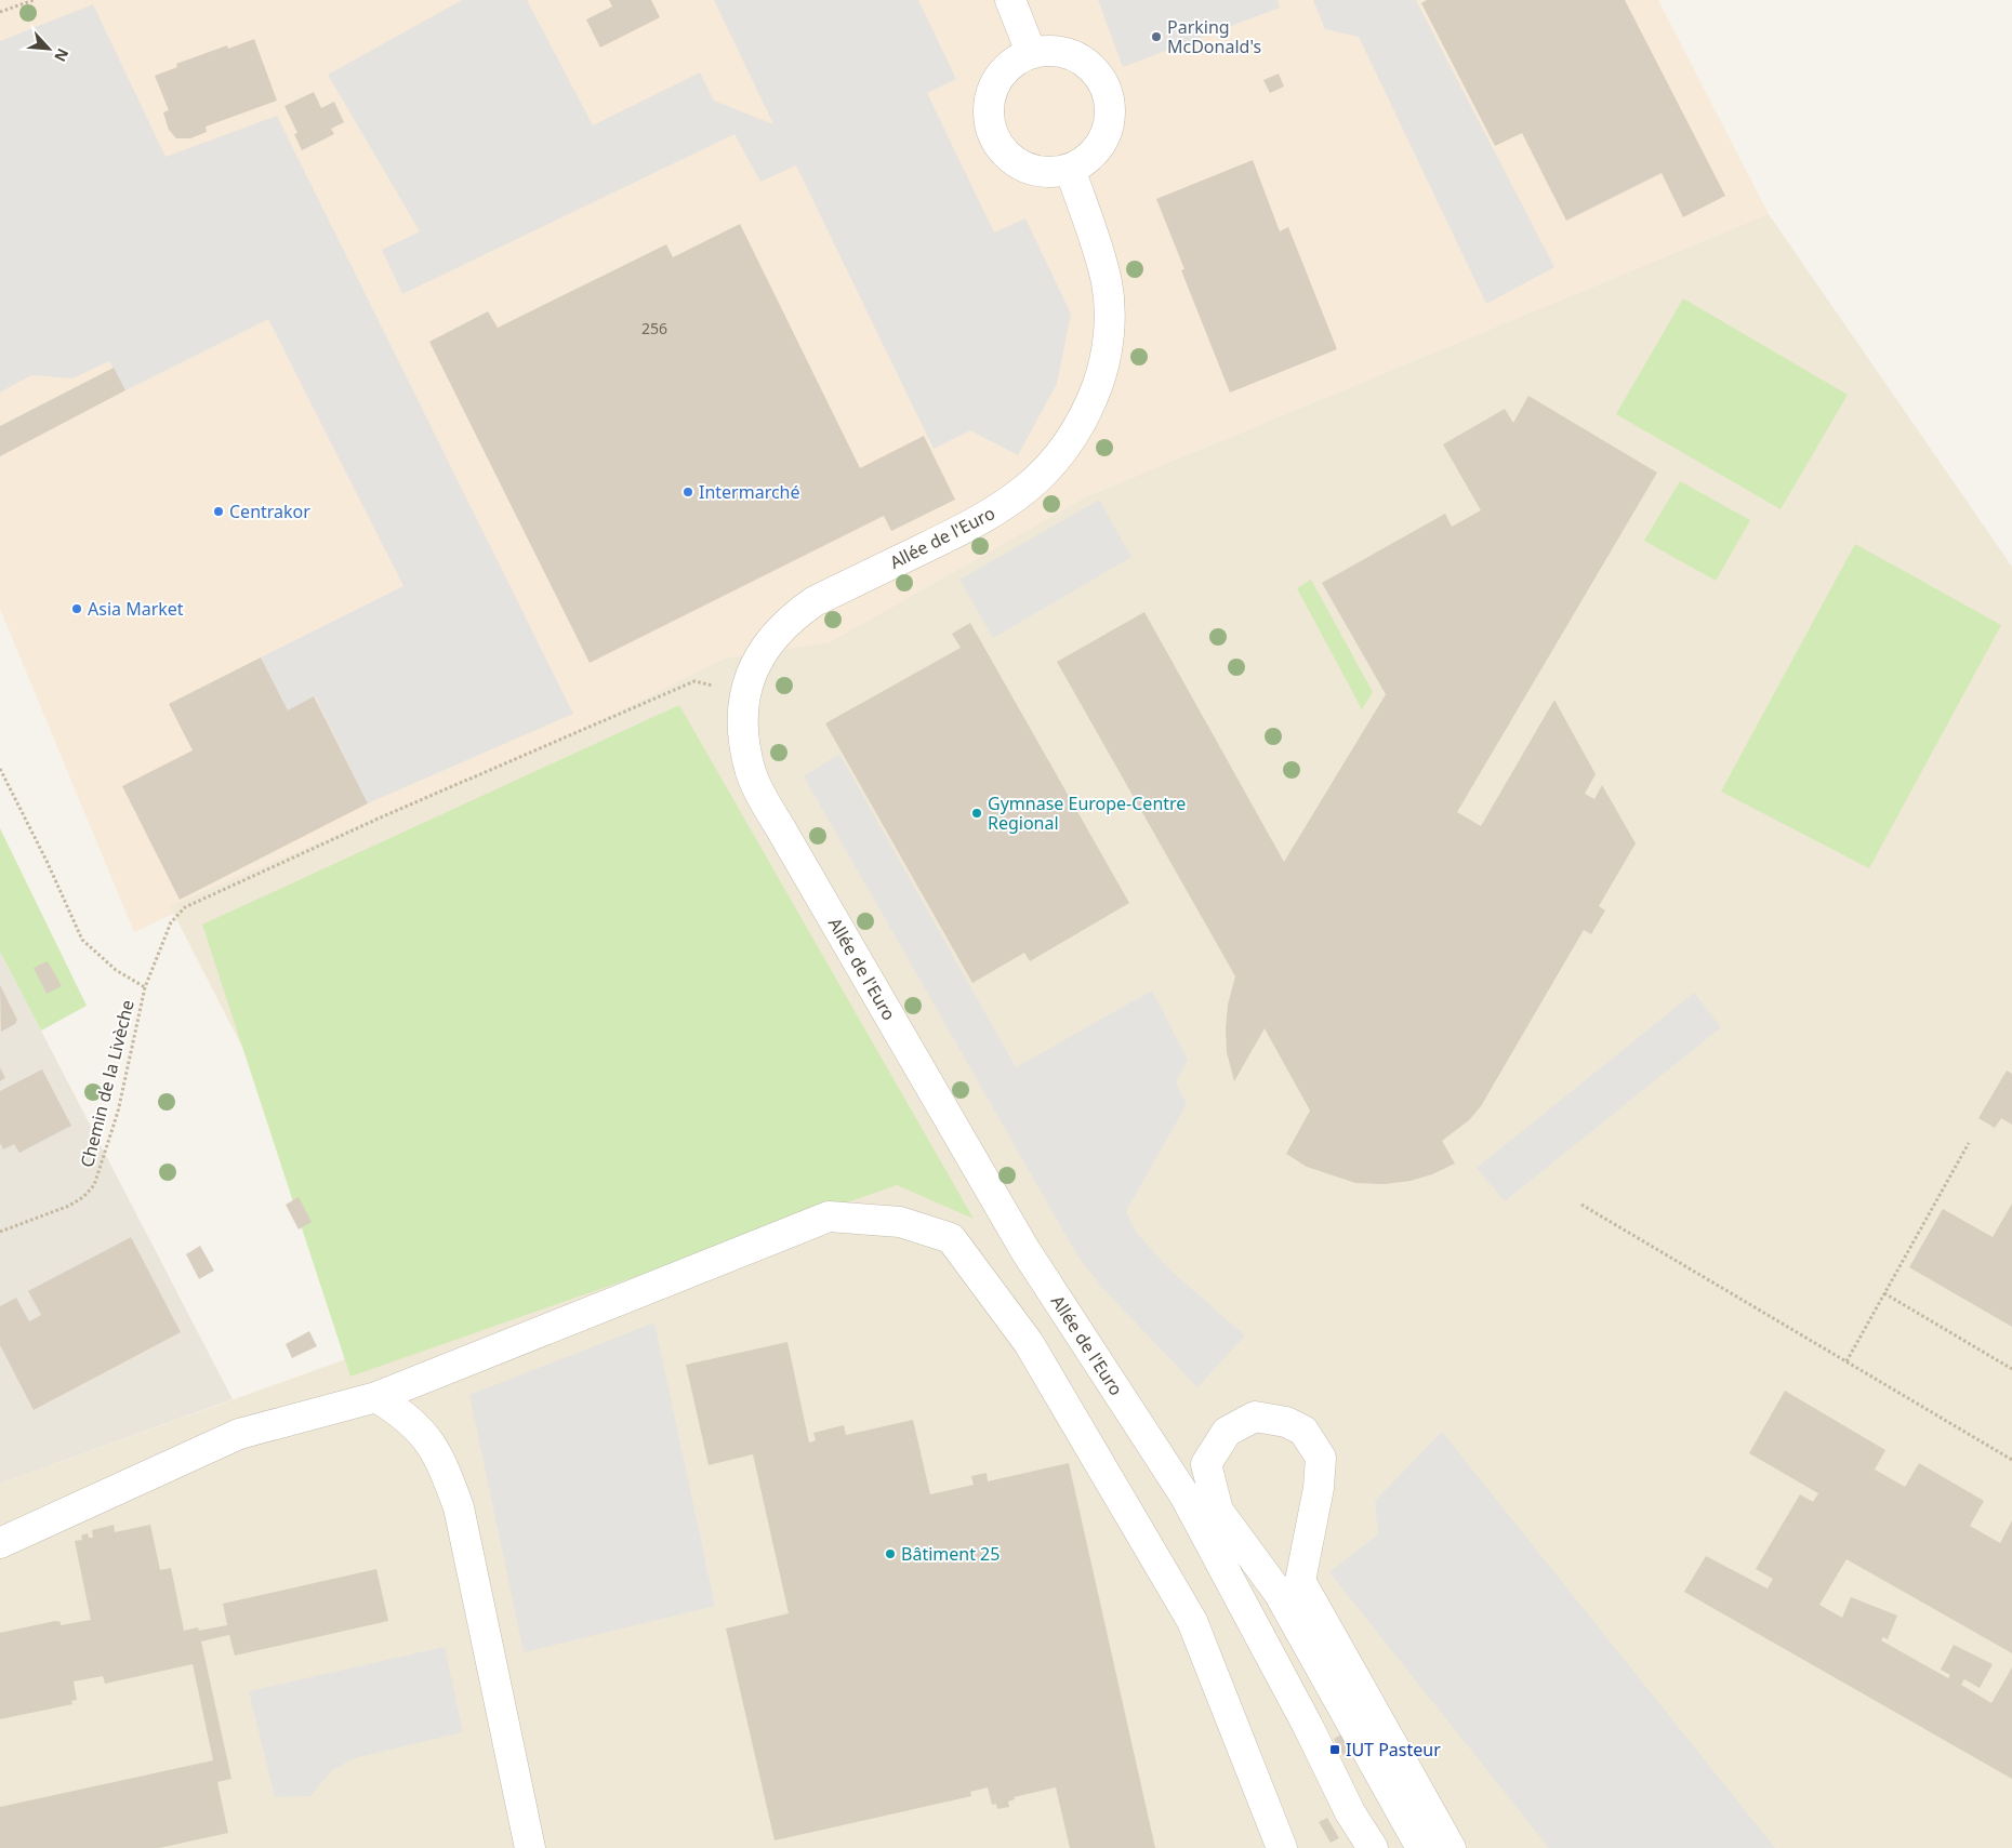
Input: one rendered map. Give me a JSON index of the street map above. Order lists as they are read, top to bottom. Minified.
{"streets":{"street":["Allée de l'Euro"],"path":["Chemin de la Livèche"]},"places":{"other":["Parking McDonald's","Intermarché","Centrakor","Asia Market","Gymnase Europe-Centre Regional","Bâtiment 25"],"transit":["IUT Pasteur"]},"house_numbers":["256"],"north":"bottom right"}
